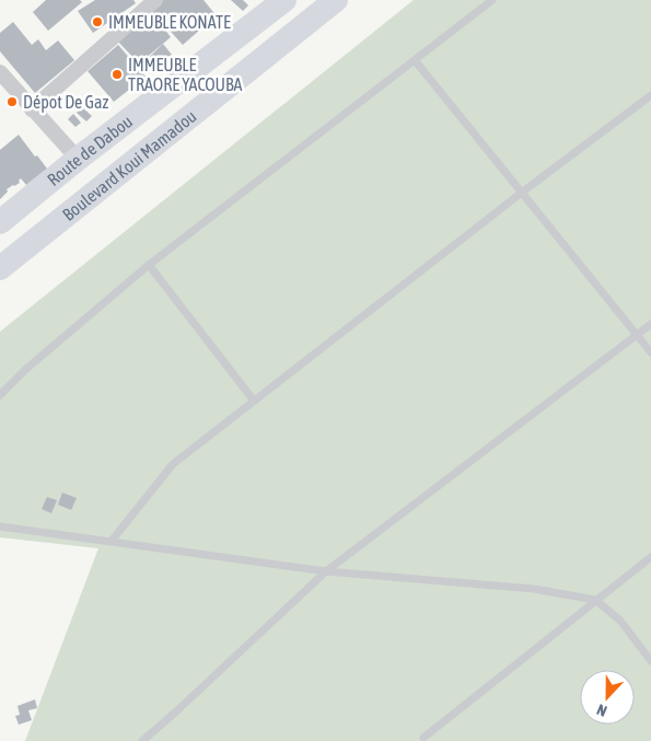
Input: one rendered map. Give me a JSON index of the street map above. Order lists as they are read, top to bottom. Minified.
{"streets":{"main road":["Route de Dabou","Boulevard Koui Mamadou"]},"places":["IMMEUBLE KONATE","IMMEUBLE TRAORE YACOUBA","Dépot De Gaz"],"north":"bottom"}
